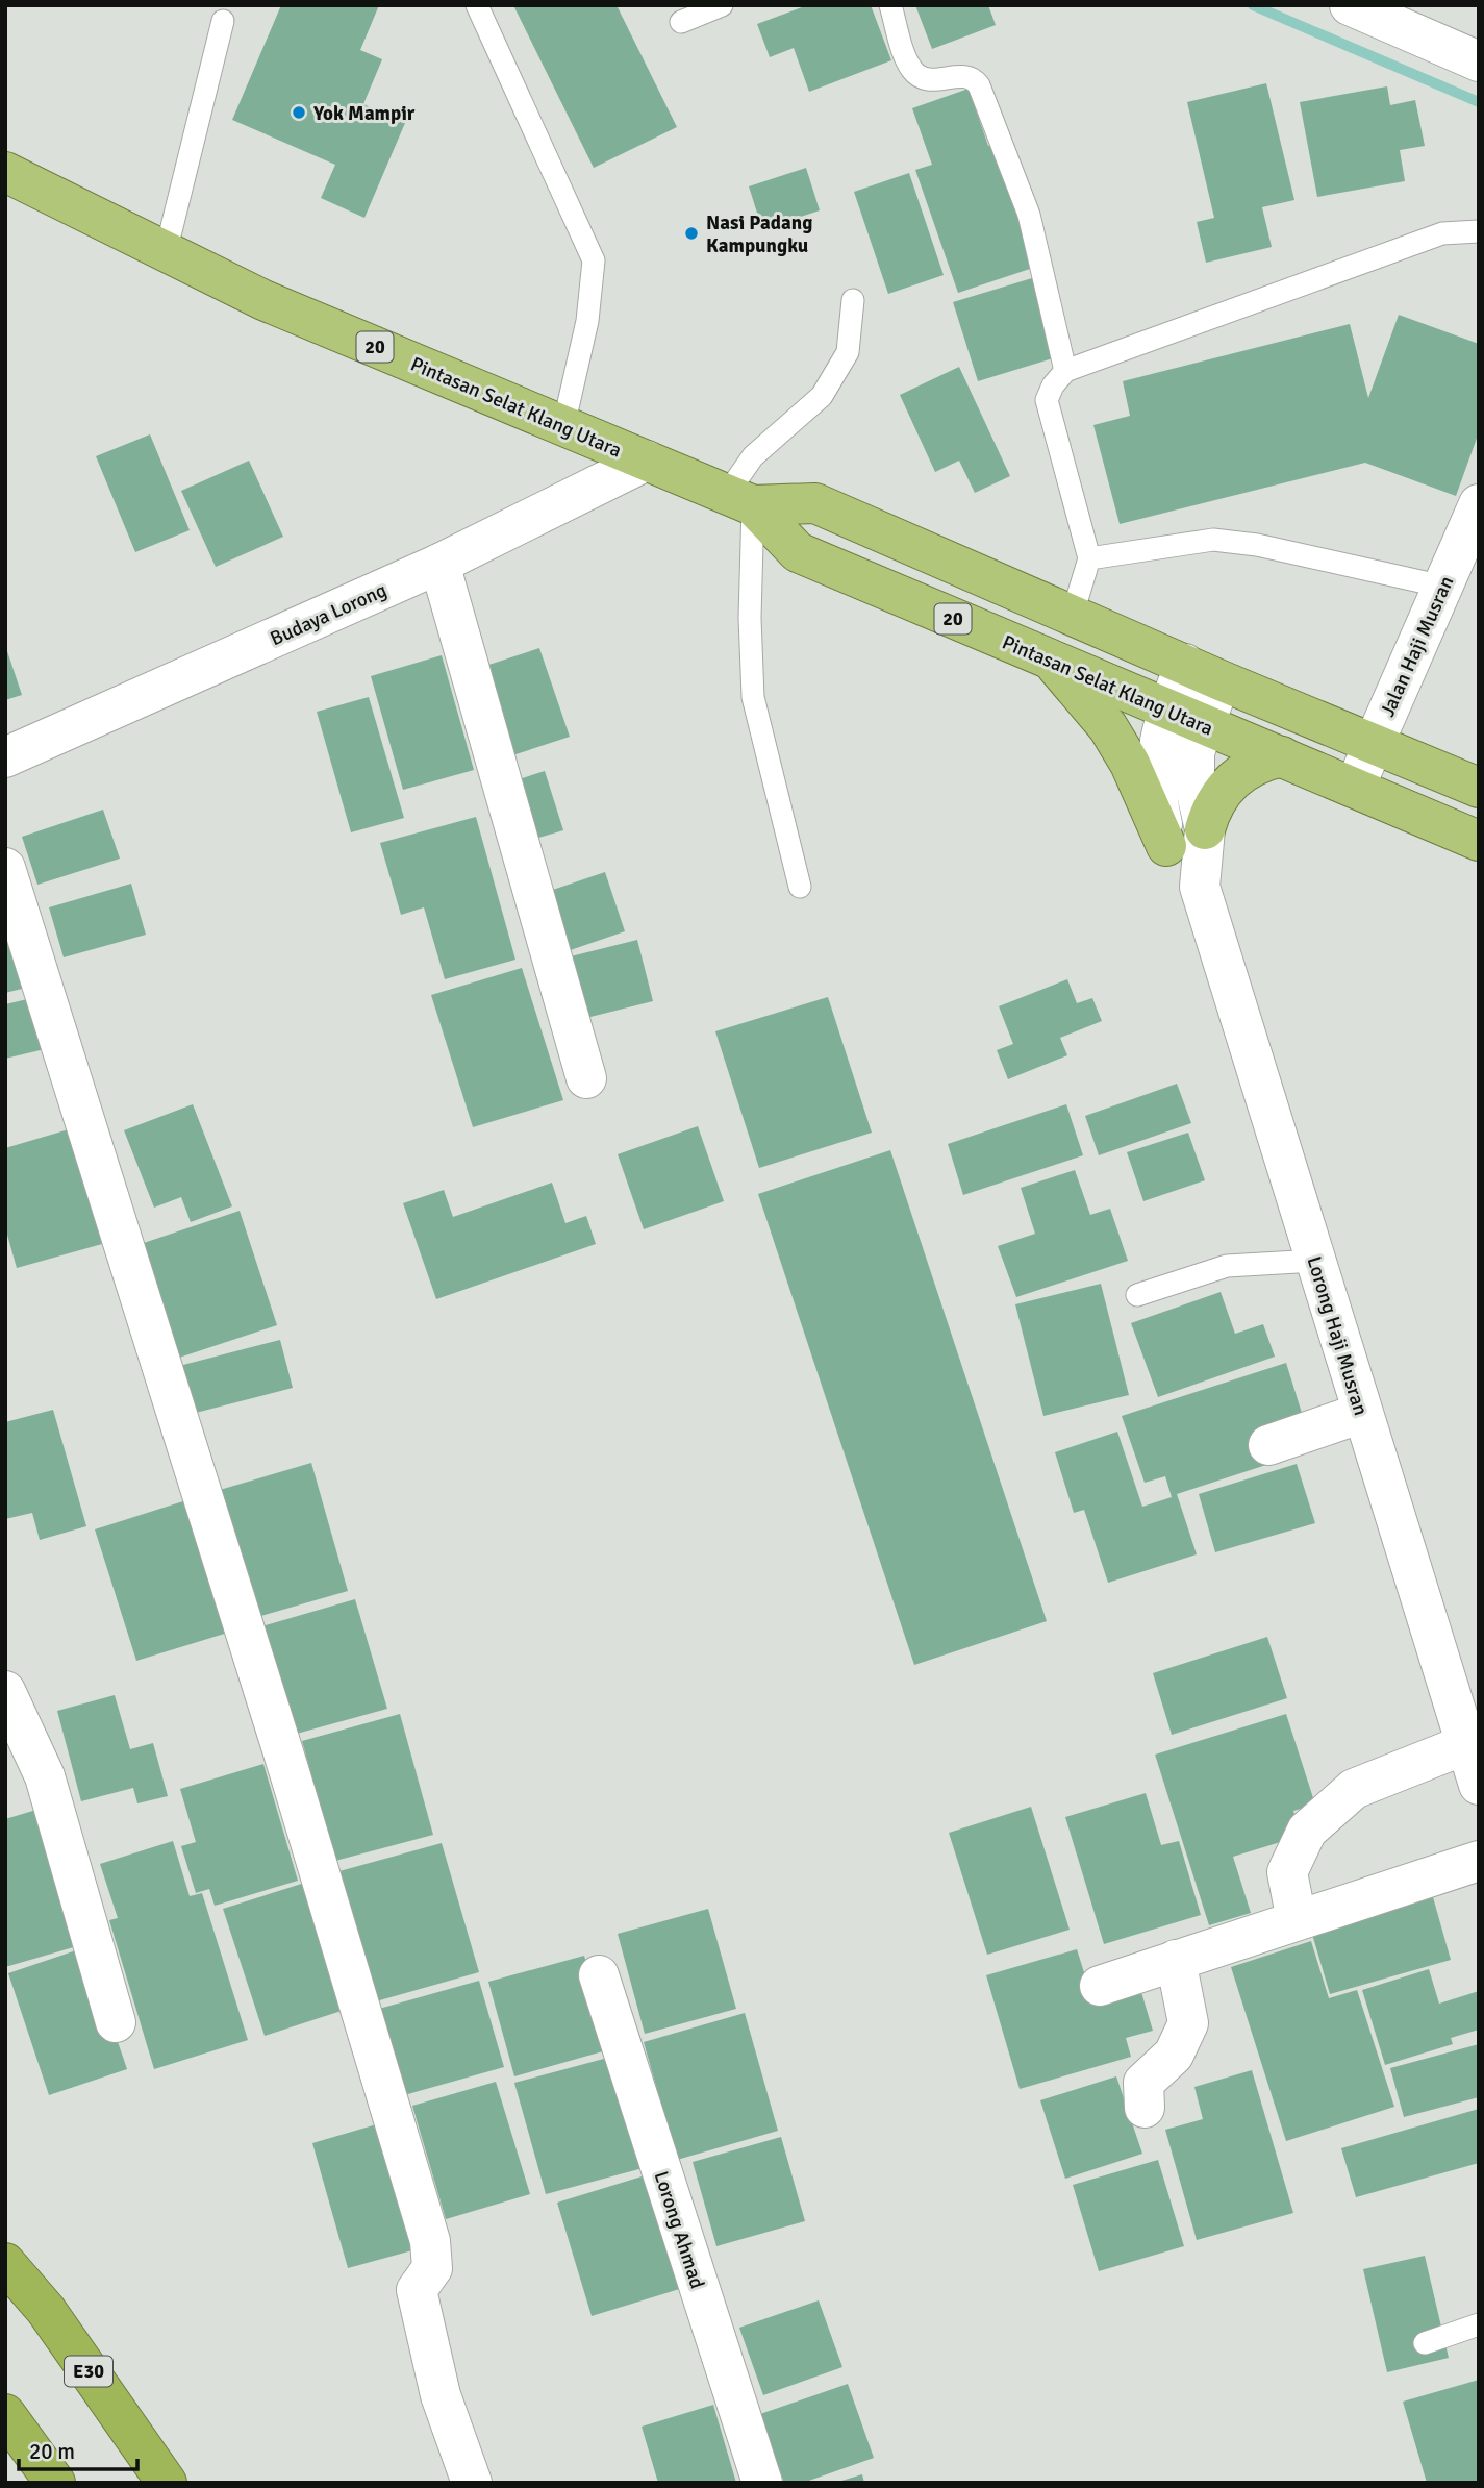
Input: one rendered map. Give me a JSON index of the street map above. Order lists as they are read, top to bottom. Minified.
{"streets":{"highway":["20","Pintasan Selat Klang Utara","E30"],"street":["Budaya Lorong","Jalan Haji Musran","Lorong Haji Musran","Lorong Ahmad"]},"crossings":[["Pintasan Selat Klang Utara","Budaya Lorong"],["Pintasan Selat Klang Utara","Jalan Haji Musran"],["Pintasan Selat Klang Utara","Lorong Haji Musran"]],"places":["Yok Mampir","Nasi Padang Kampungku"],"scale_bar":"20 m"}
